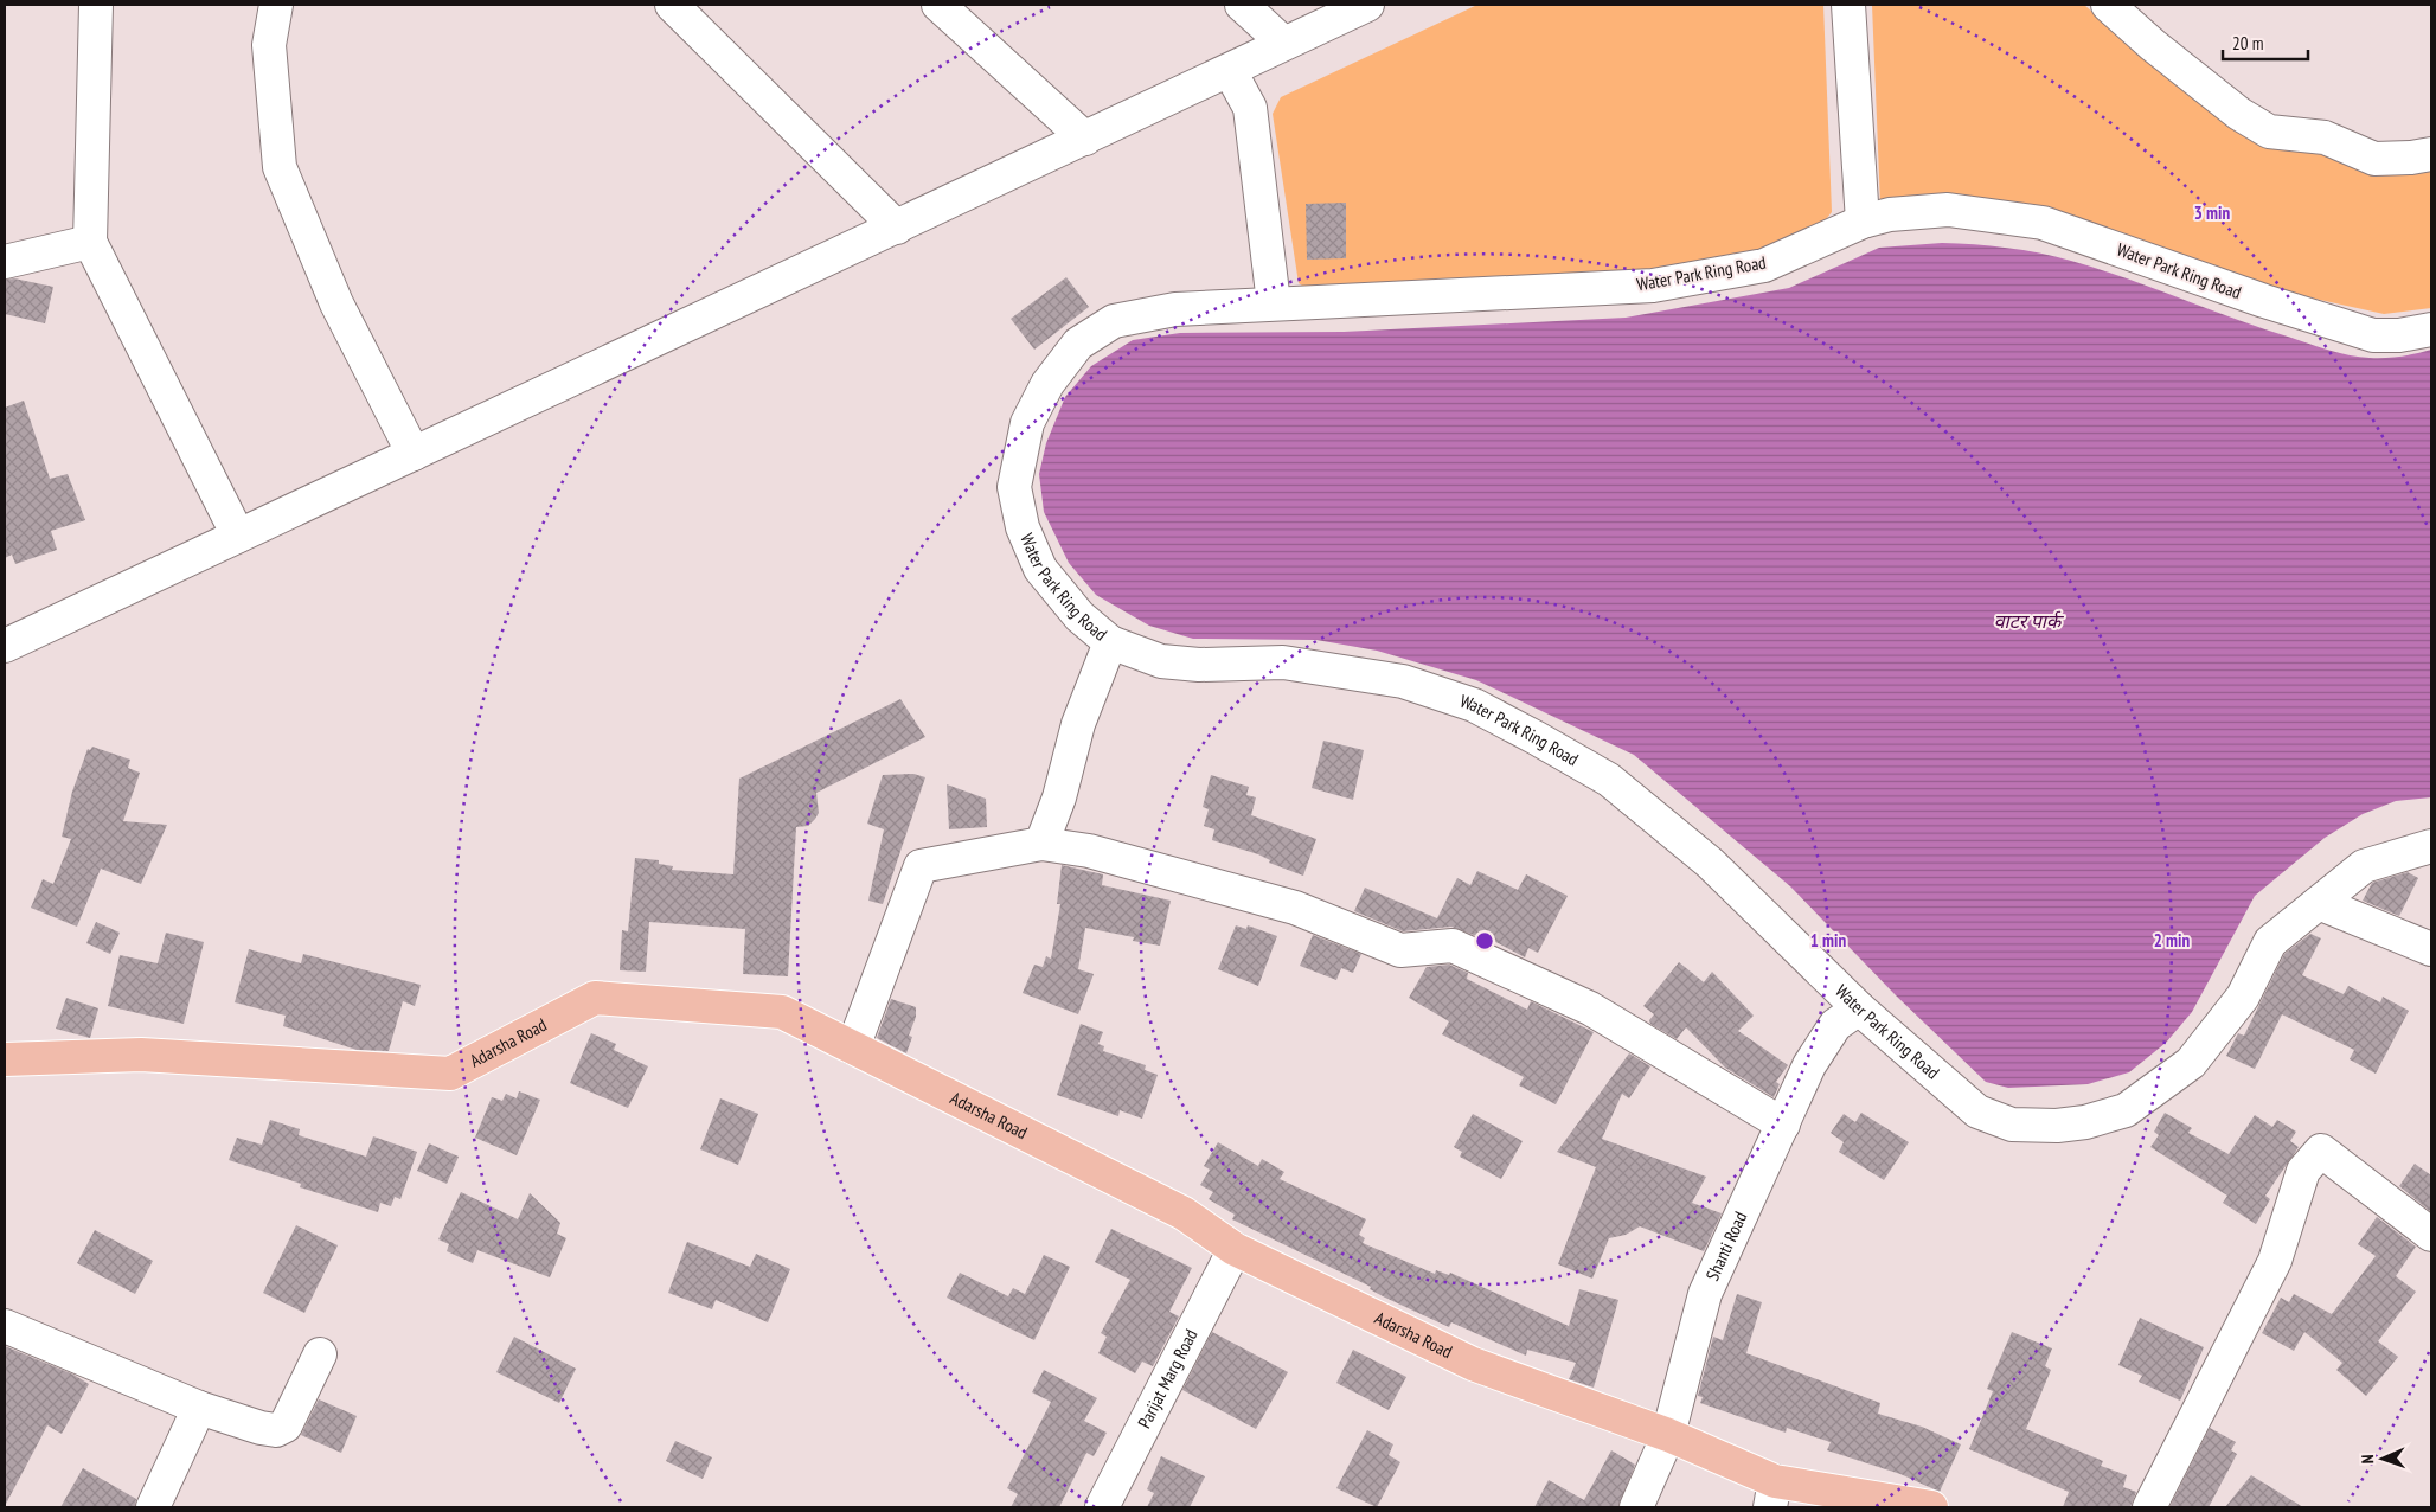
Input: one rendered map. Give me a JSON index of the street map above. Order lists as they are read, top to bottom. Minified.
{"streets":{"main road":["Adarsha Road"],"street":["Water Park Ring Road","Shanti Road","Parijat Marg Road"]},"crossings":[["Water Park Ring Road","Shanti Road"],["Adarsha Road","Shanti Road"],["Adarsha Road","Parijat Marg Road"]],"water":["वाटर पार्क"],"scale_bar":"20 m","north":"left","rings":["3 min","1 min","2 min"]}
